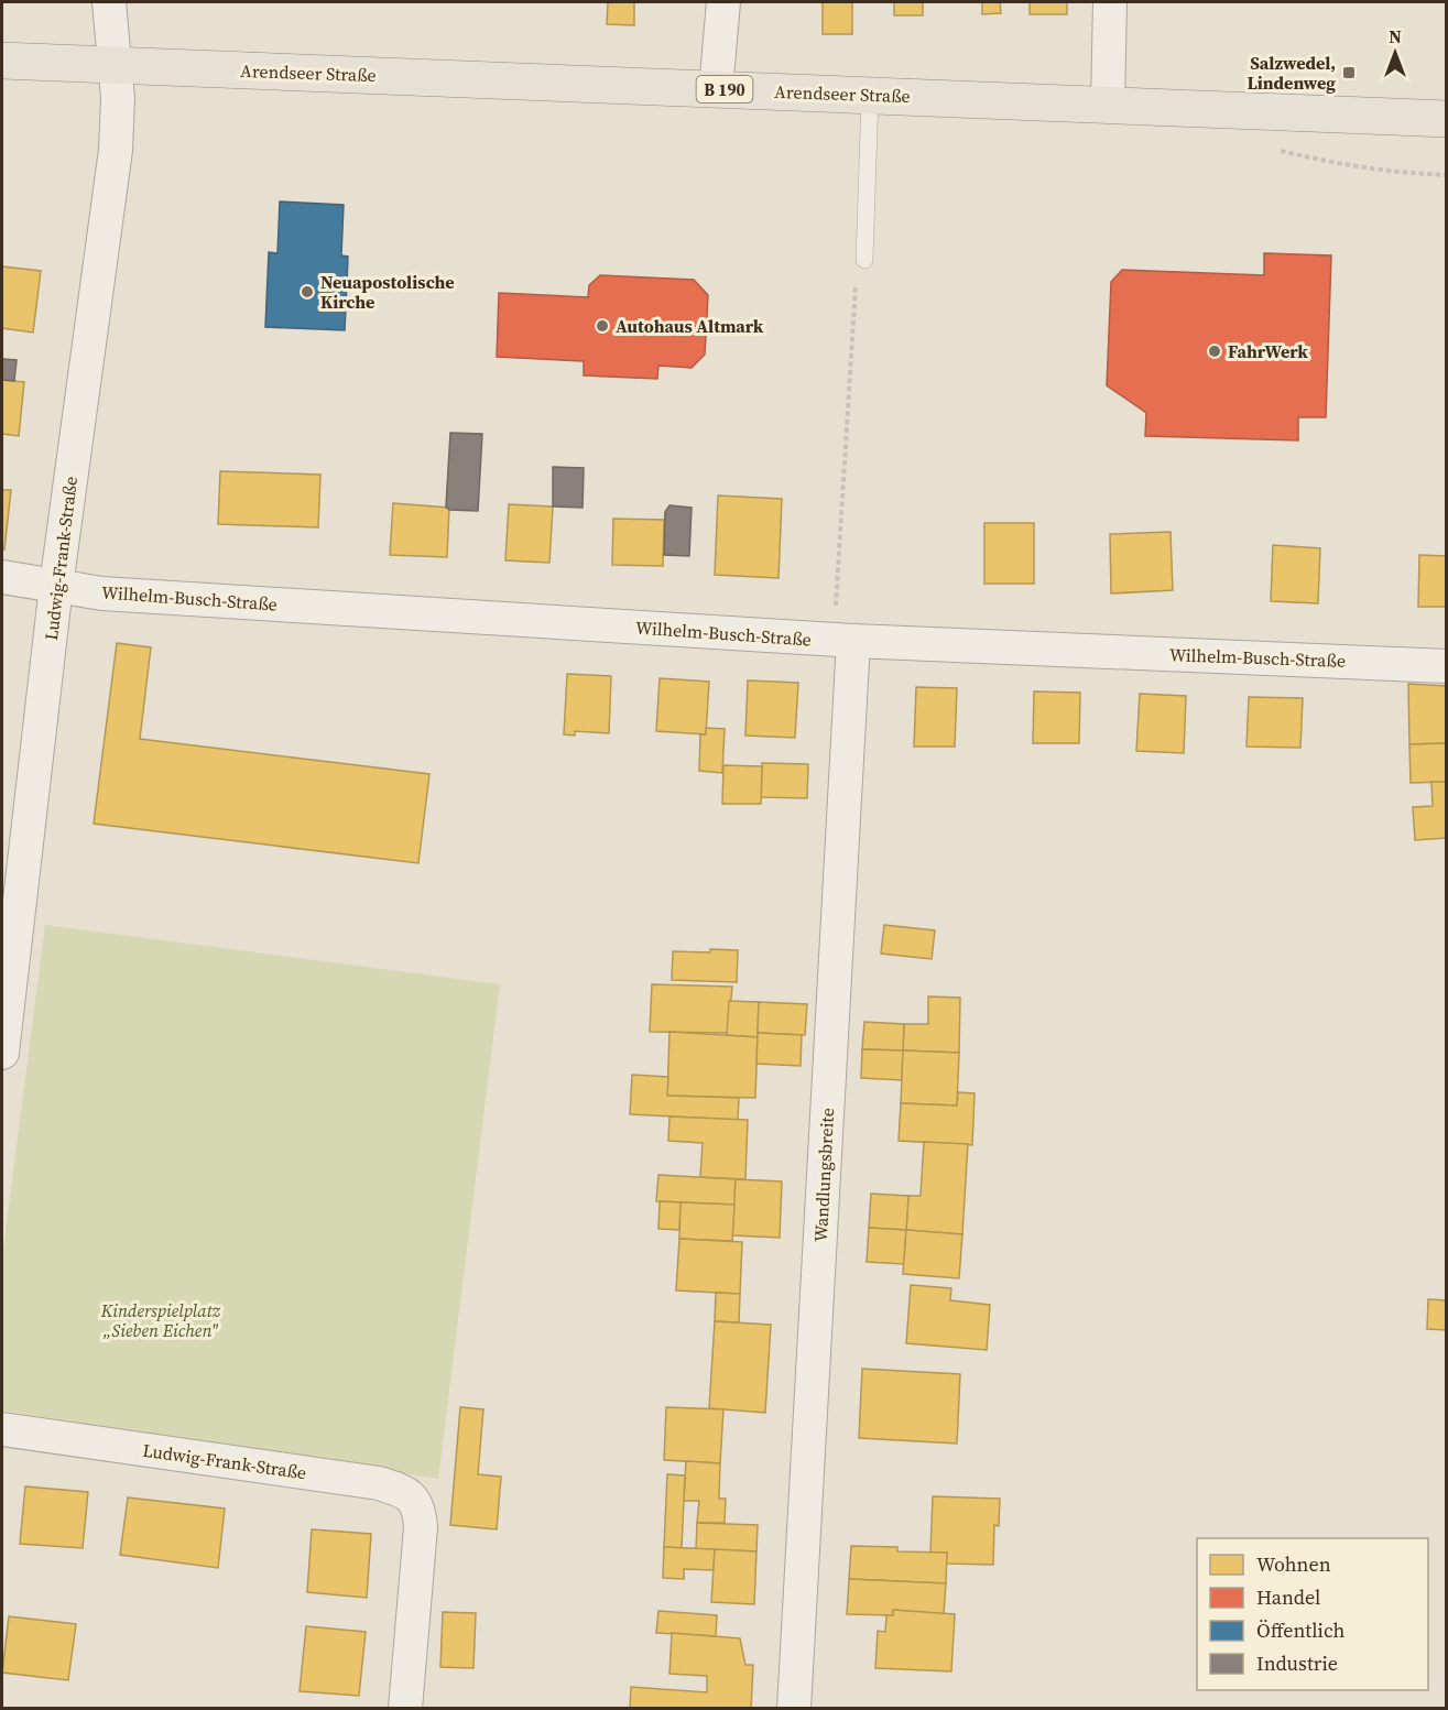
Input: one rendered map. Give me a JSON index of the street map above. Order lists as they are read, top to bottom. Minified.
{"streets":{"main road":["Arendseer Straße","B 190"],"street":["Ludwig-Frank-Straße","Wilhelm-Busch-Straße","Wandlungsbreite"]},"crossings":[["Arendseer Straße","Ludwig-Frank-Straße"],["Ludwig-Frank-Straße","Wilhelm-Busch-Straße"],["Wilhelm-Busch-Straße","Wandlungsbreite"]],"parks":["Kinderspielplatz „Sieben Eichen\""],"places":{"transit":["Salzwedel, Lindenweg"],"other":["Neuapostolische Kirche","Autohaus Altmark","FahrWerk"]},"legend":["Wohnen","Handel","Öffentlich","Industrie"],"north":"top"}
